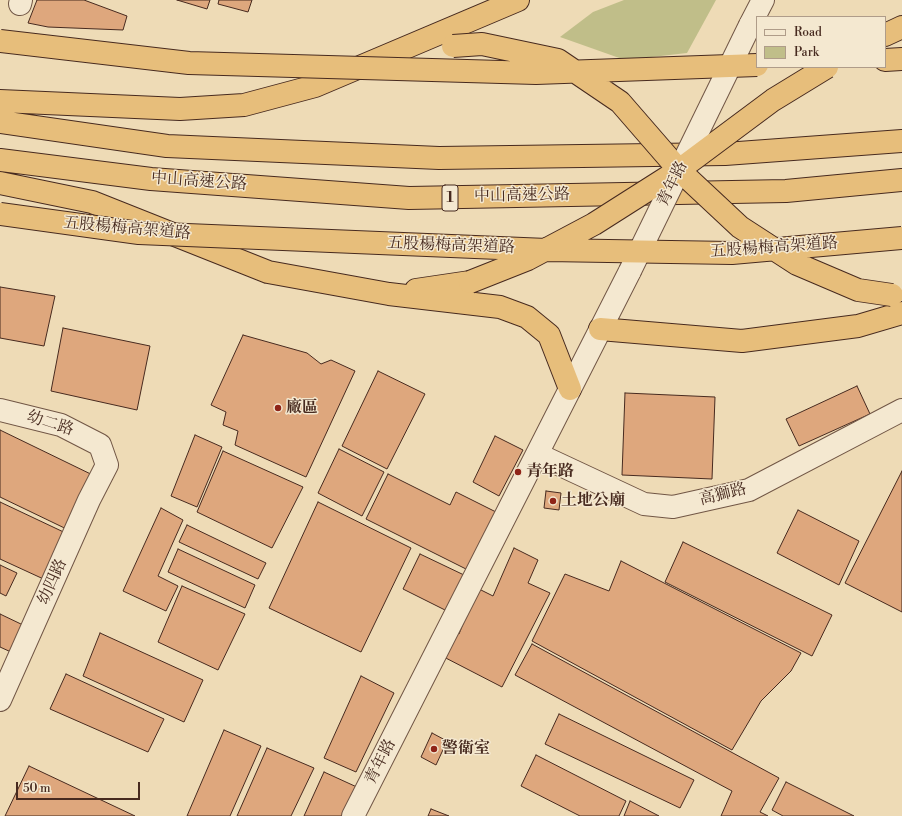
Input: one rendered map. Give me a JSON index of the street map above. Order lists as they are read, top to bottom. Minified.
{"streets":{"highway":["中山高速公路","1","五股楊梅高架道路"],"street":["青年路","幼二路","高獅路","幼四路"]},"crossings":[["青年路","高獅路"],["幼二路","幼四路"]],"places":["廠區","青年路","土地公廟","警衛室"],"legend":["Road","Park"],"scale_bar":"50 m"}
